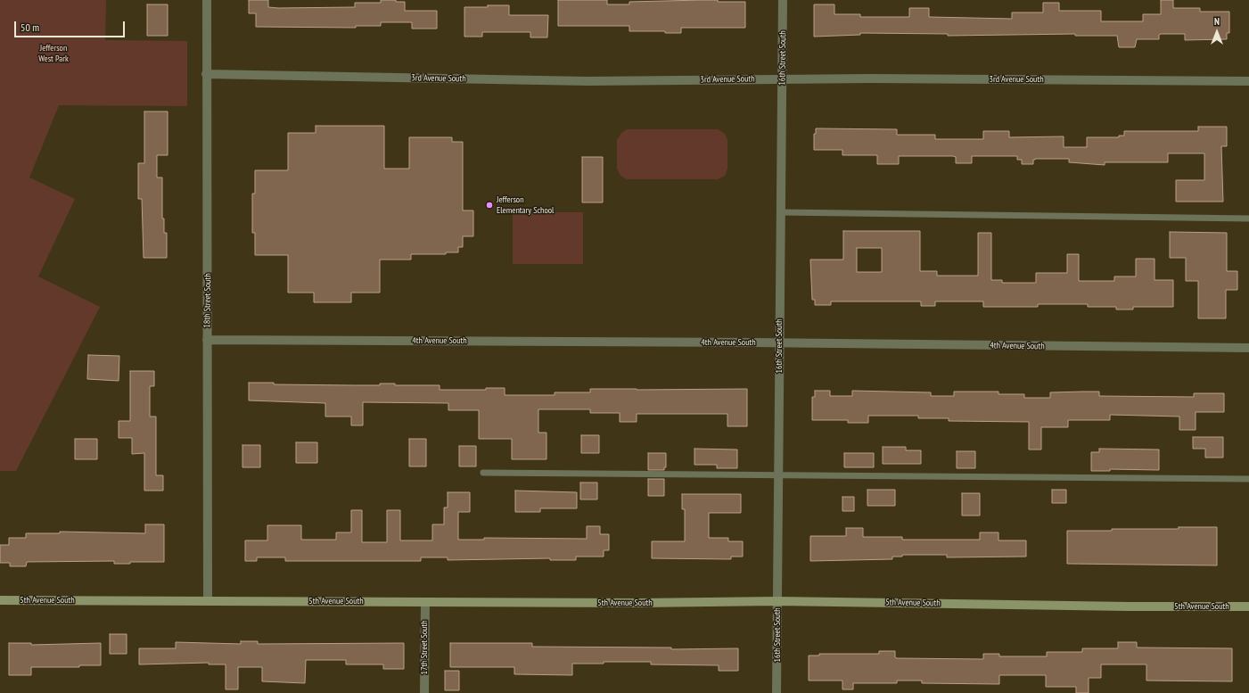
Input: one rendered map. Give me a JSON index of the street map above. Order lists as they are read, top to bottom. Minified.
{"streets":{"street":["16th Street South","3rd Avenue South","18th Street South","4th Avenue South","5th Avenue South","17th Street South"]},"crossings":[["16th Street South","3rd Avenue South"],["16th Street South","4th Avenue South"],["16th Street South","5th Avenue South"],["3rd Avenue South","18th Street South"],["18th Street South","4th Avenue South"],["18th Street South","5th Avenue South"],["5th Avenue South","17th Street South"]],"parks":["Jefferson West Park"],"places":["Jefferson Elementary School"],"scale_bar":"50 m","north":"top"}
